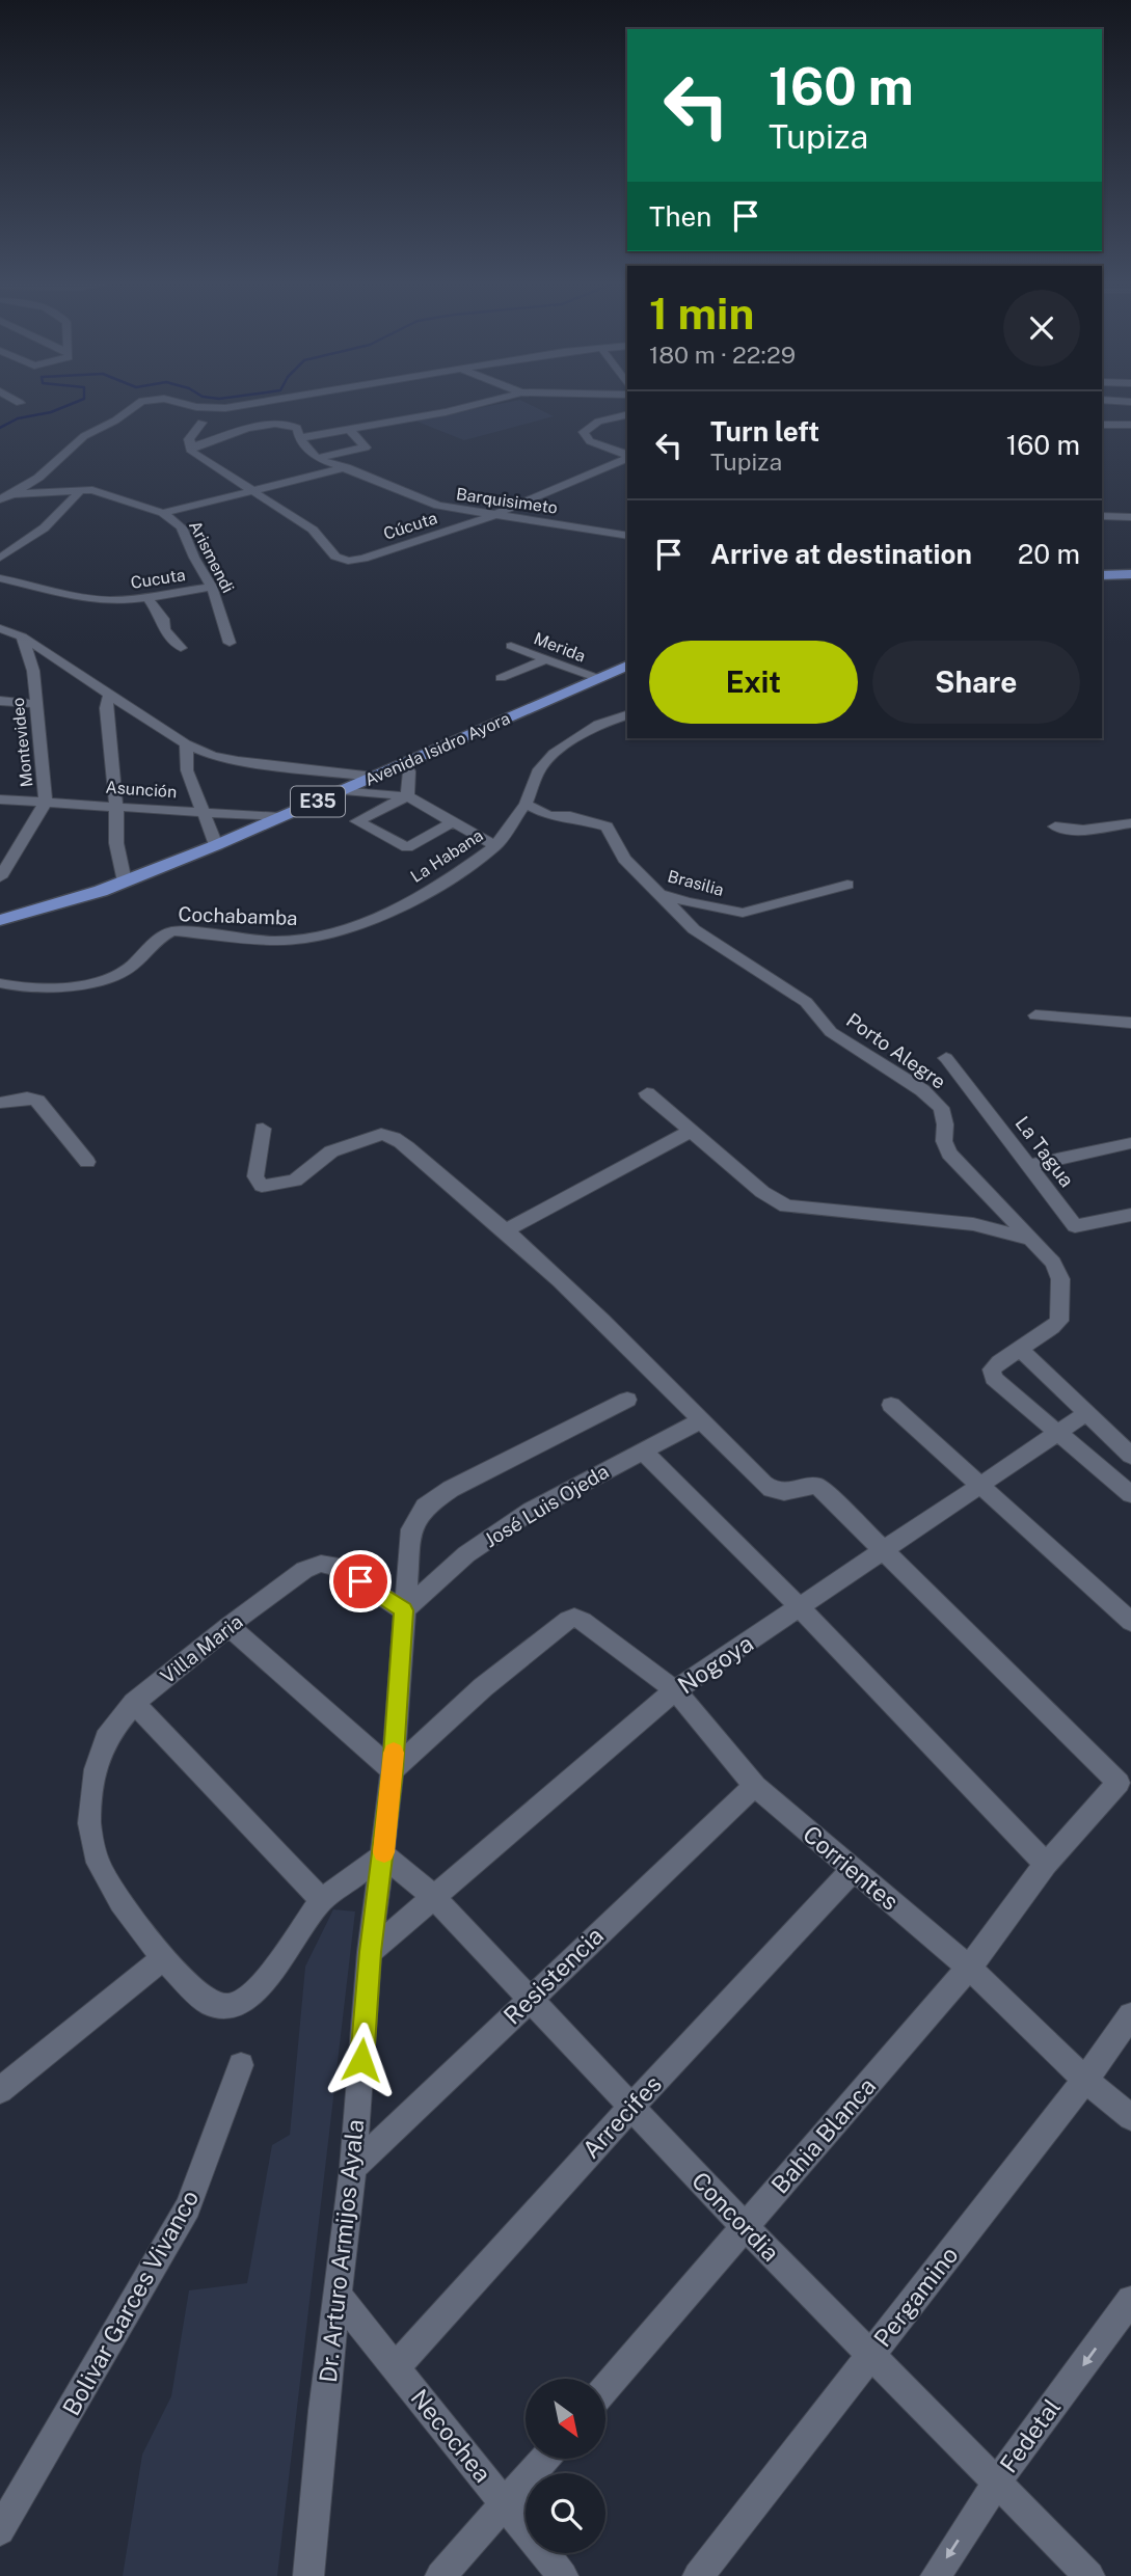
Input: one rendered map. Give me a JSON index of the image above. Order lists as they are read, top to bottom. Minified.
{"streets":{"main road":["Avenida Isidro Ayora","E35"],"street":["Barquisimeto","Cúcuta","Arismendi","Cucuta","Merida","Montevideo","Asunción","La Habana","Brasilia","Cochabamba","Porto Alegre","La Tagua","José Luis Ojeda","Villa Maria","Nogoya","Corrientes","Resistencia","Arrecifes","Bahia Blanca","Concordia","Dr. Arturo Armijos Ayala","Pergamino","Bolivar Garces Vivanco","Necochea","Fedetal"]},"crossings":[["Barquisimeto","Cúcuta"],["Arismendi","Cucuta"],["Merida","Avenida Isidro Ayora"],["Montevideo","Asunción"],["Avenida Isidro Ayora","Asunción"],["La Habana","Brasilia"],["La Habana","Cochabamba"],["Brasilia","Porto Alegre"],["José Luis Ojeda","Villa Maria"],["José Luis Ojeda","Dr. Arturo Armijos Ayala"],["Villa Maria","Dr. Arturo Armijos Ayala"],["Nogoya","Corrientes"],["Nogoya","Bahia Blanca"],["Nogoya","Concordia"],["Nogoya","Dr. Arturo Armijos Ayala"],["Corrientes","Resistencia"],["Corrientes","Arrecifes"],["Corrientes","Bahia Blanca"],["Corrientes","Dr. Arturo Armijos Ayala"],["Corrientes","Pergamino"],["Resistencia","Concordia"],["Resistencia","Dr. Arturo Armijos Ayala"],["Arrecifes","Concordia"],["Arrecifes","Necochea"],["Bahia Blanca","Concordia"],["Concordia","Dr. Arturo Armijos Ayala"],["Concordia","Pergamino"],["Concordia","Fedetal"],["Dr. Arturo Armijos Ayala","Necochea"]],"one_way":["Fedetal"],"north":"bottom right","page":{"turn":["160 m","Tupiza"],"then":"Then","heading":["1 min","180 m · 22:29"],"list":[{"name":"Turn left","note":"Tupiza","value":"160 m"},{"name":"Arrive at destination","value":"20 m"}],"buttons":["Exit","Share"]}}
